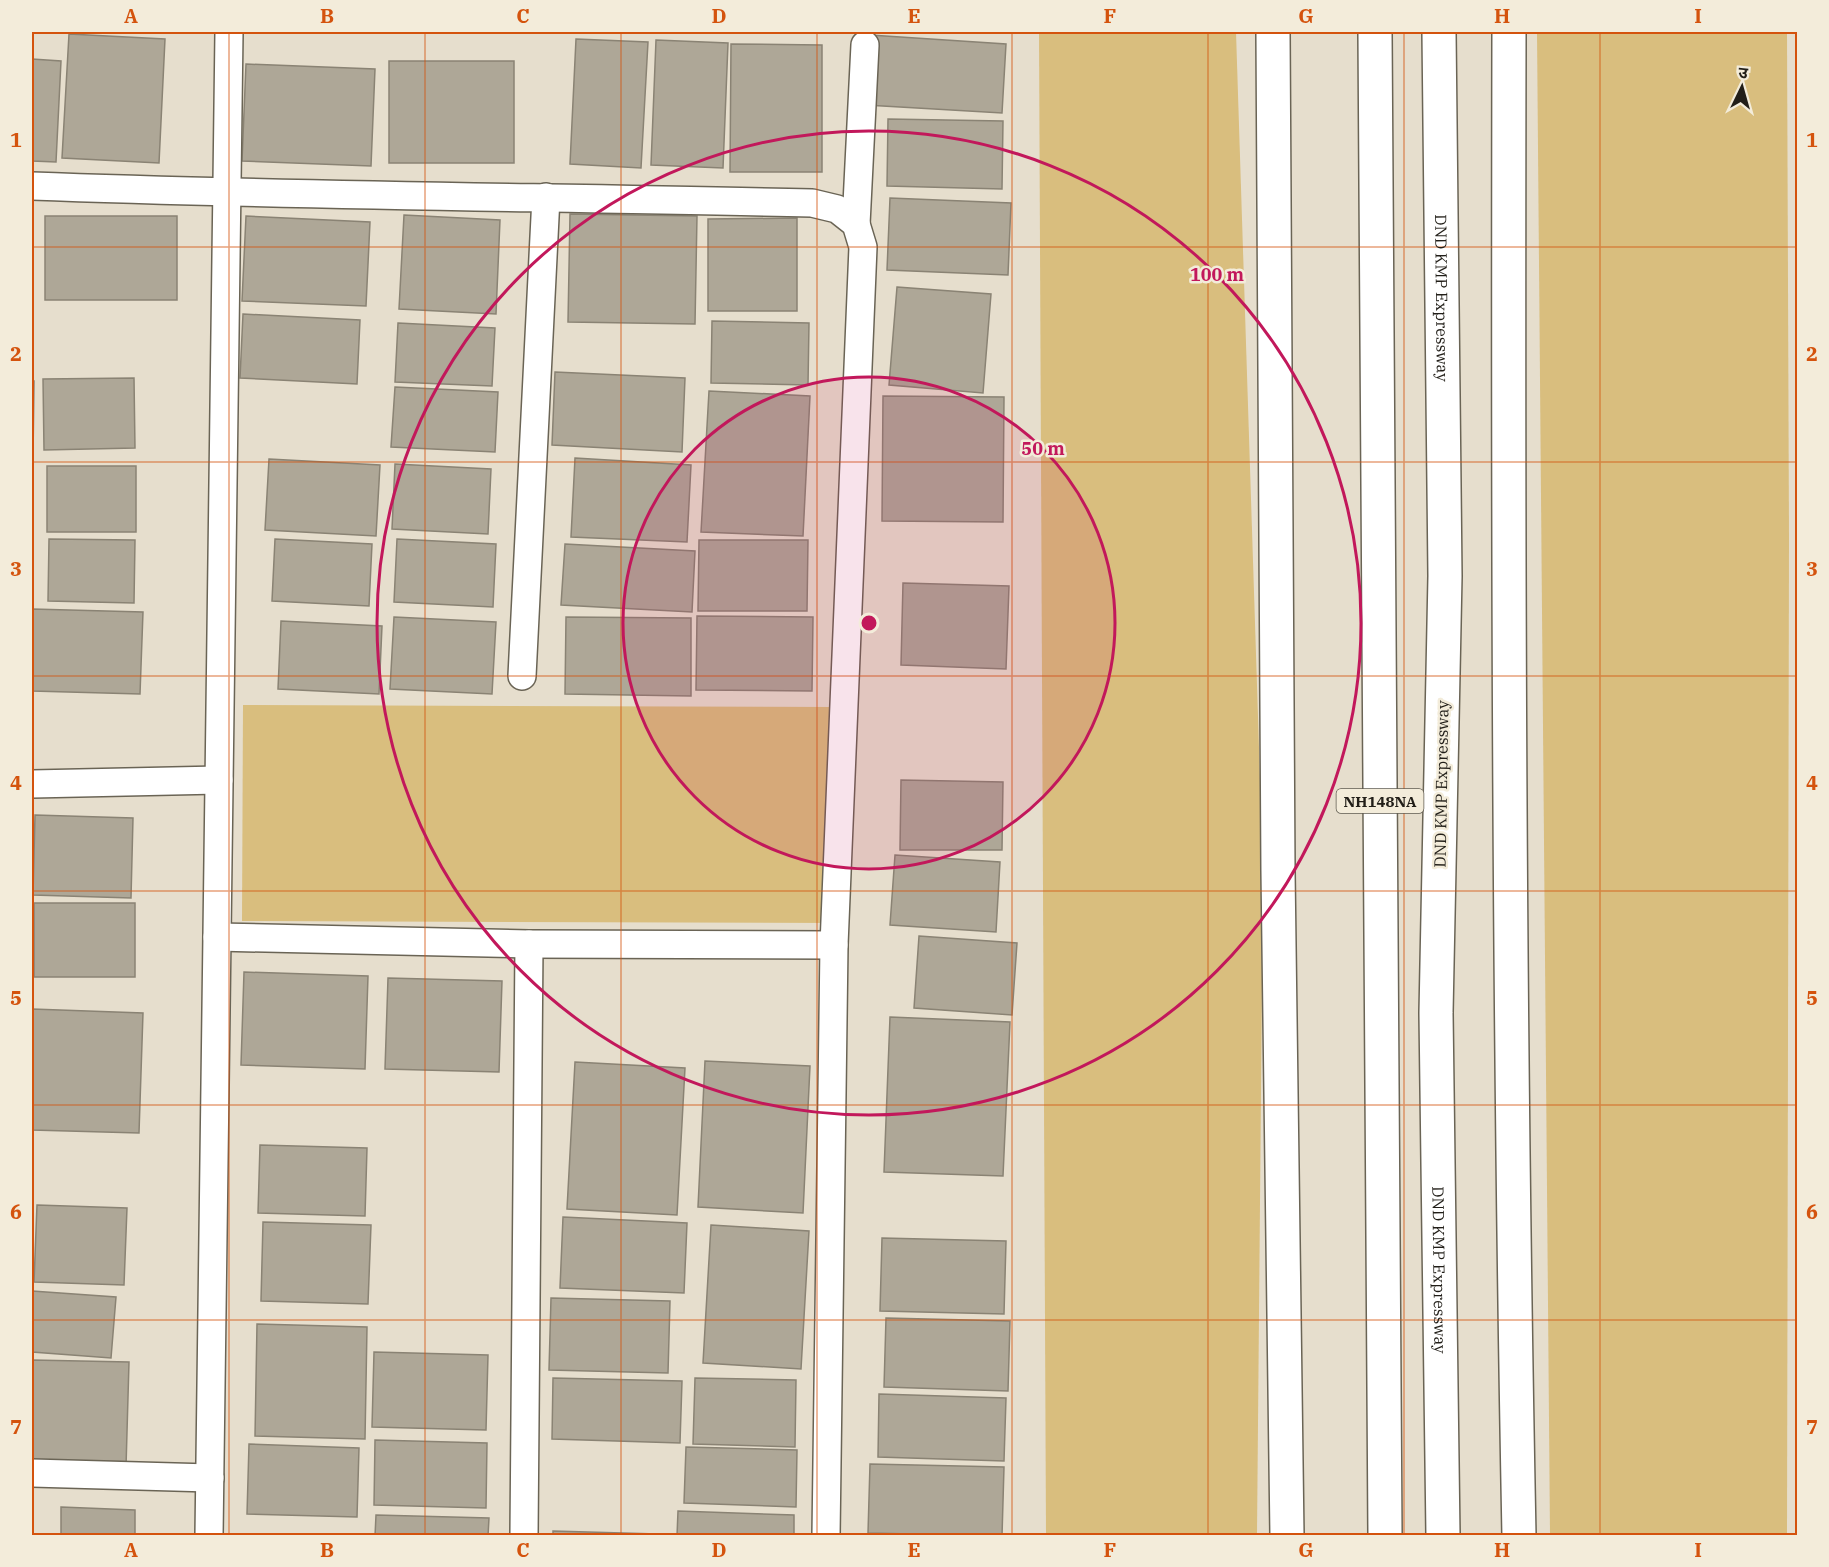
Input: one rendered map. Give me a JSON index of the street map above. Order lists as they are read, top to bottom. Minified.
{"streets":{"main road":["DND KMP Expressway","NH148NA"]},"north":"top","grid":{"columns":["A","B","C","D","E","F","G","H","I"],"rows":["1","2","3","4","5","6","7"]},"rings":["100 m","50 m"]}
